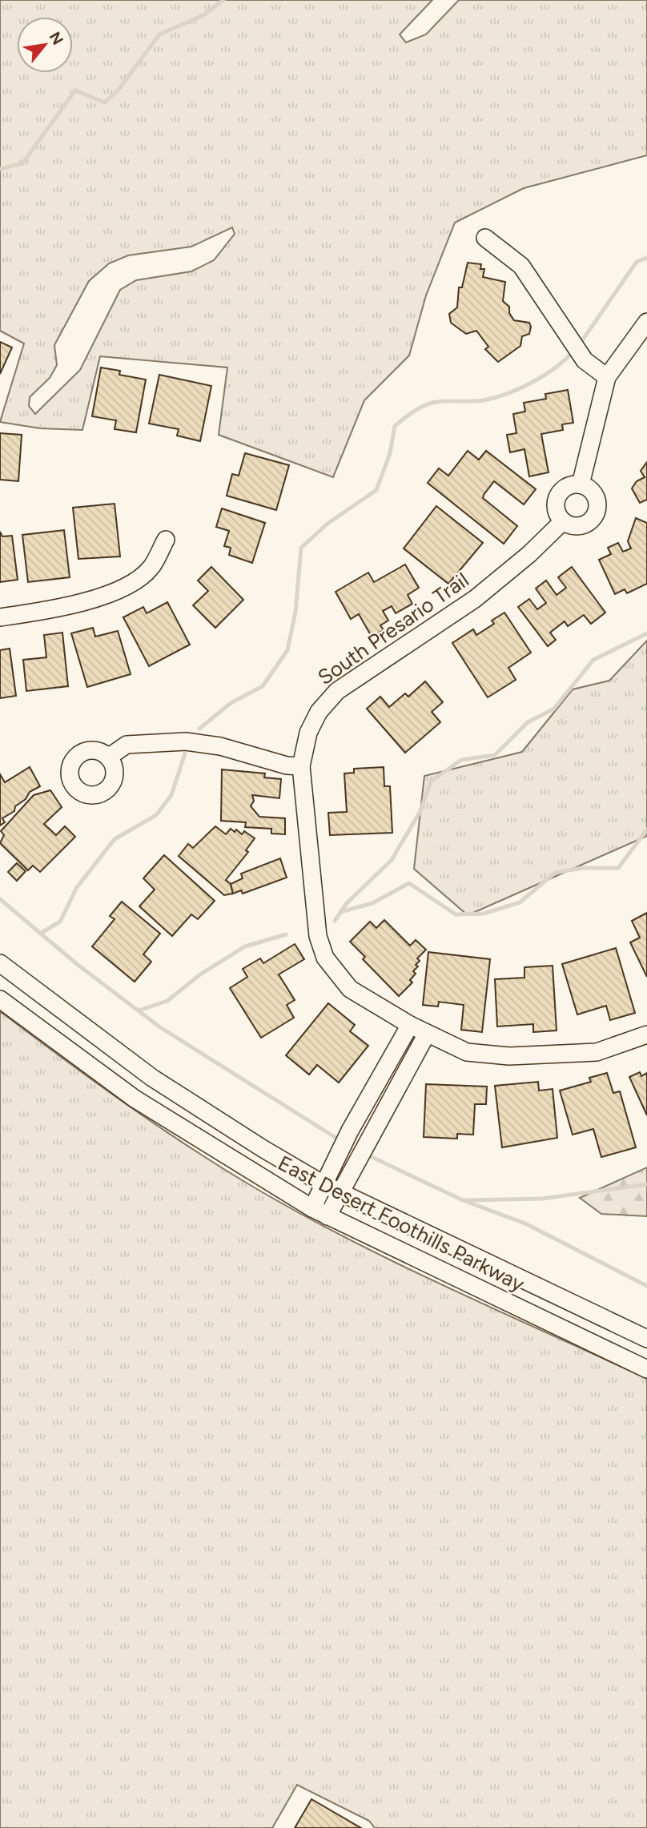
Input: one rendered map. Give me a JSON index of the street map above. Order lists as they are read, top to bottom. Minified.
{"streets":{"street":["South Presario Trail","East Desert Foothills Parkway"]},"north":"top right"}
